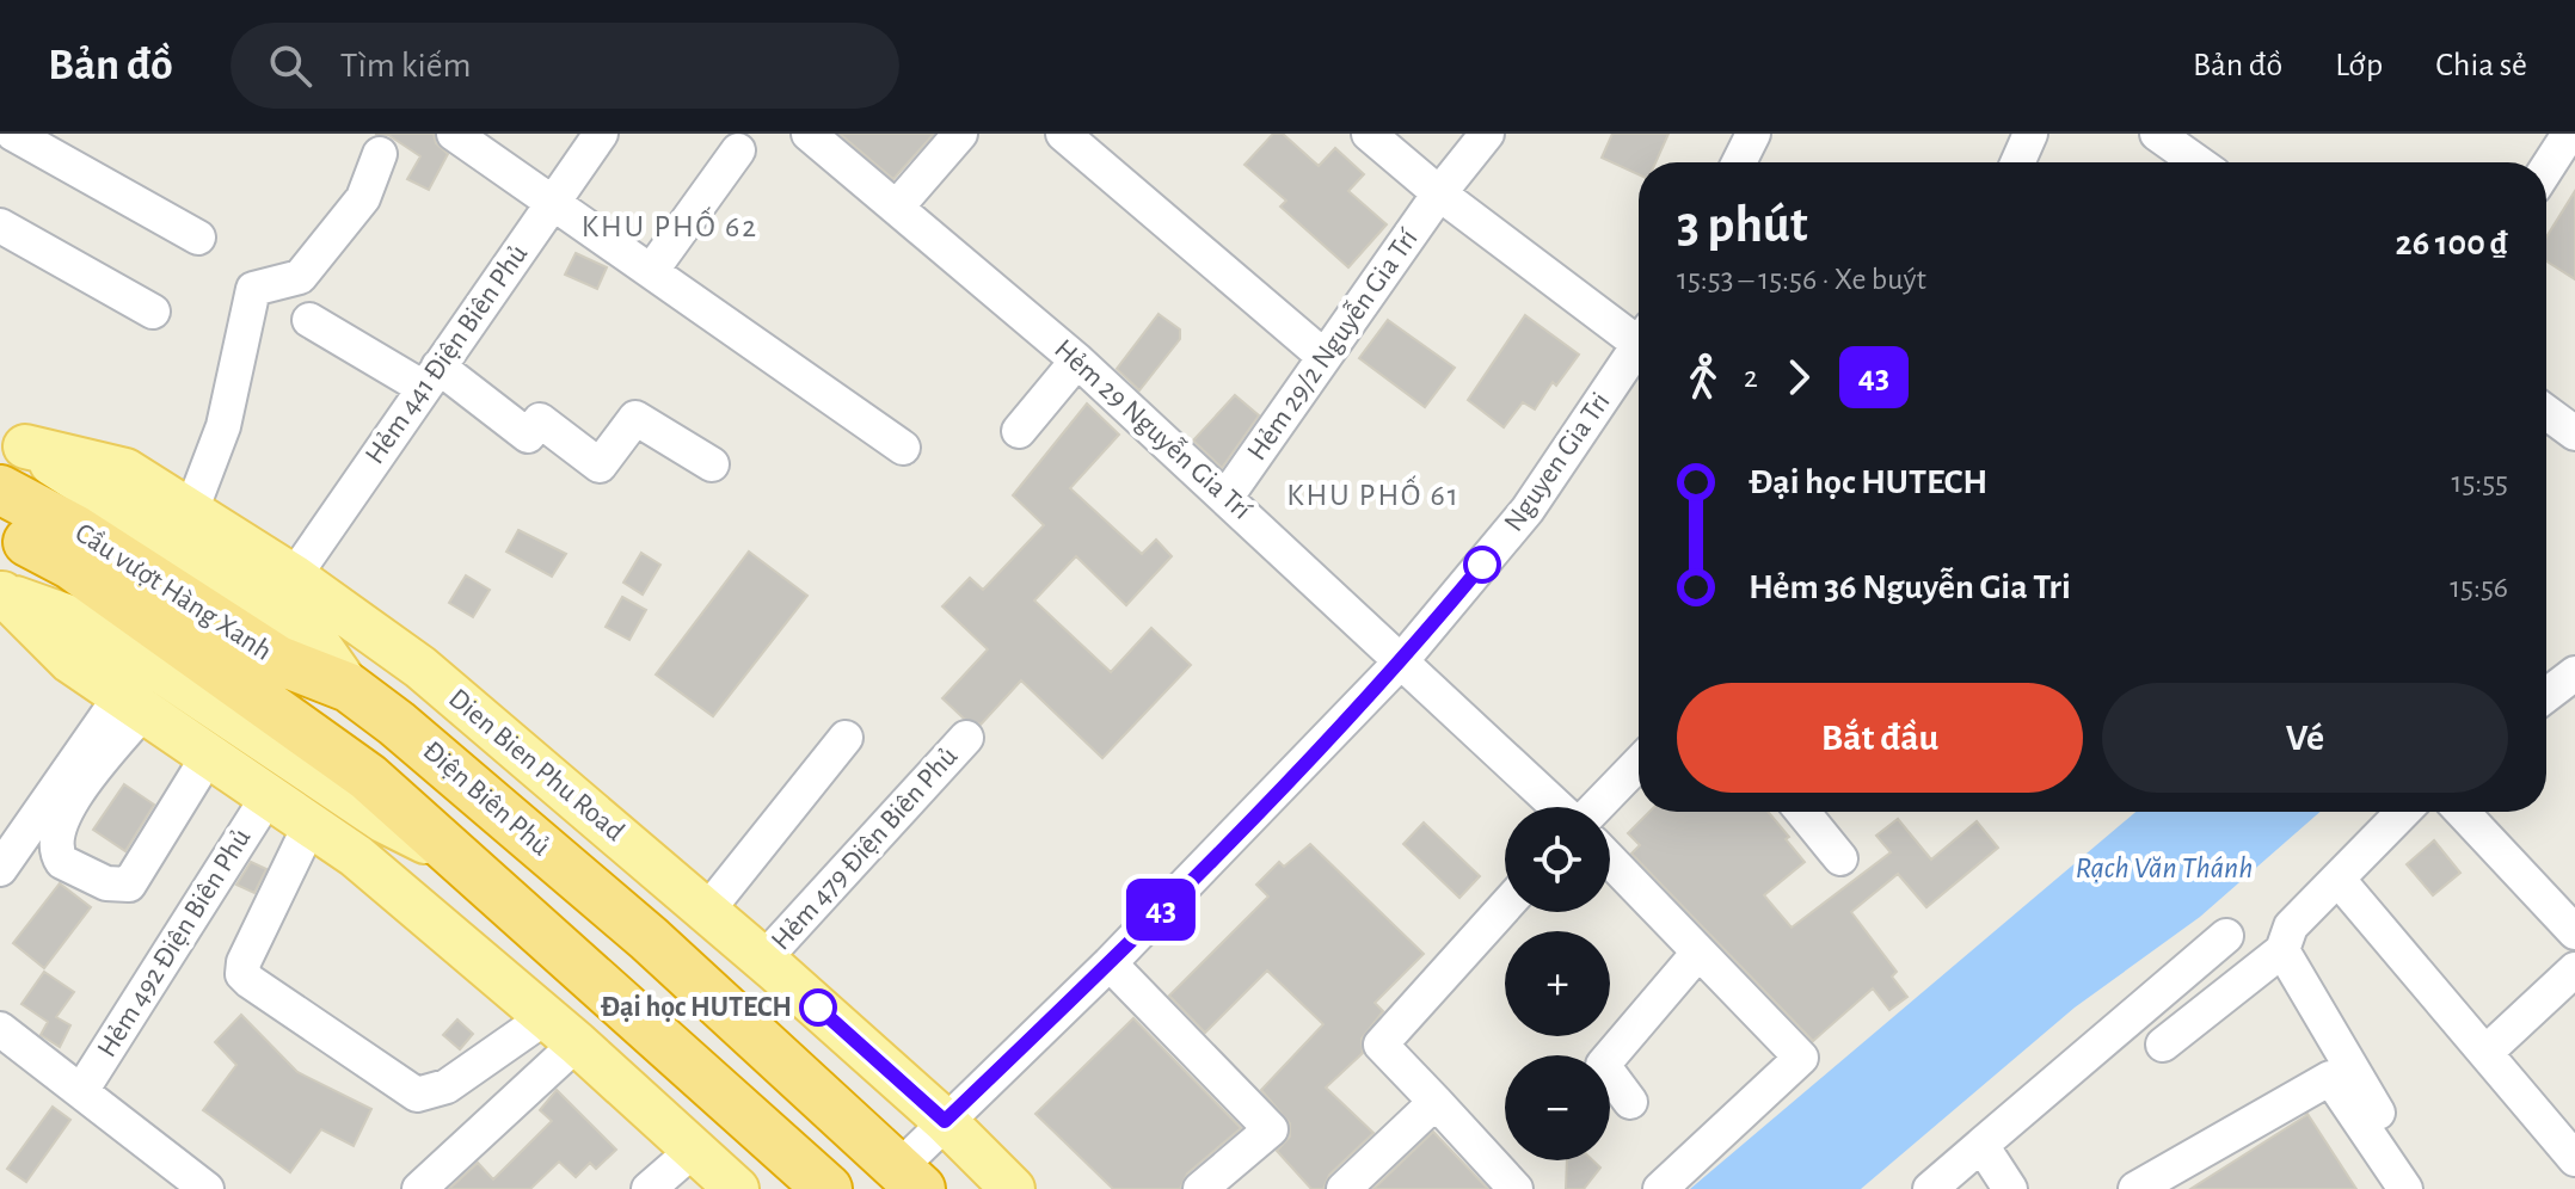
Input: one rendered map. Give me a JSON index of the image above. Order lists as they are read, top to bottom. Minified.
{"streets":{"highway":["Cầu vượt Hàng Xanh","Điện Biên Phủ"],"main road":["Dien Bien Phu Road"],"street":["Hẻm 29/2 Nguyễn Gia Trí","Hẻm 441 Điện Biên Phủ","Hẻm 29 Nguyễn Gia Trí","Nguyen Gia Tri","Hẻm 479 Điện Biên Phủ","Hẻm 492 Điện Biên Phủ"]},"crossings":[["Hẻm 29/2 Nguyễn Gia Trí","Hẻm 29 Nguyễn Gia Trí"],["Hẻm 441 Điện Biên Phủ","Dien Bien Phu Road"],["Hẻm 29 Nguyễn Gia Trí","Nguyen Gia Tri"],["Nguyen Gia Tri","Dien Bien Phu Road"],["Nguyen Gia Tri","Điện Biên Phủ"],["Cầu vượt Hàng Xanh","Điện Biên Phủ"],["Dien Bien Phu Road","Điện Biên Phủ"],["Dien Bien Phu Road","Hẻm 479 Điện Biên Phủ"]],"districts":["KHU PHỐ 62","KHU PHỐ 61"],"water":["Rạch Văn Thánh"],"places":["Đại học HUTECH"],"lines":["bus line 43"],"page":{"header":"Bản đồ","search":"Tìm kiếm","nav":["Bản đồ","Lớp","Chia sẻ"],"on_map":"43","heading":["3 phút","15:53 – 15:56 · Xe buýt","26 100 ₫"],"legs":["2","43"],"list":[{"name":"Đại học HUTECH","value":"15:55"},{"name":"Hẻm 36 Nguyễn Gia Tri","value":"15:56"}],"buttons":["Bắt đầu","Vé"],"map_buttons":["+","−"]}}
